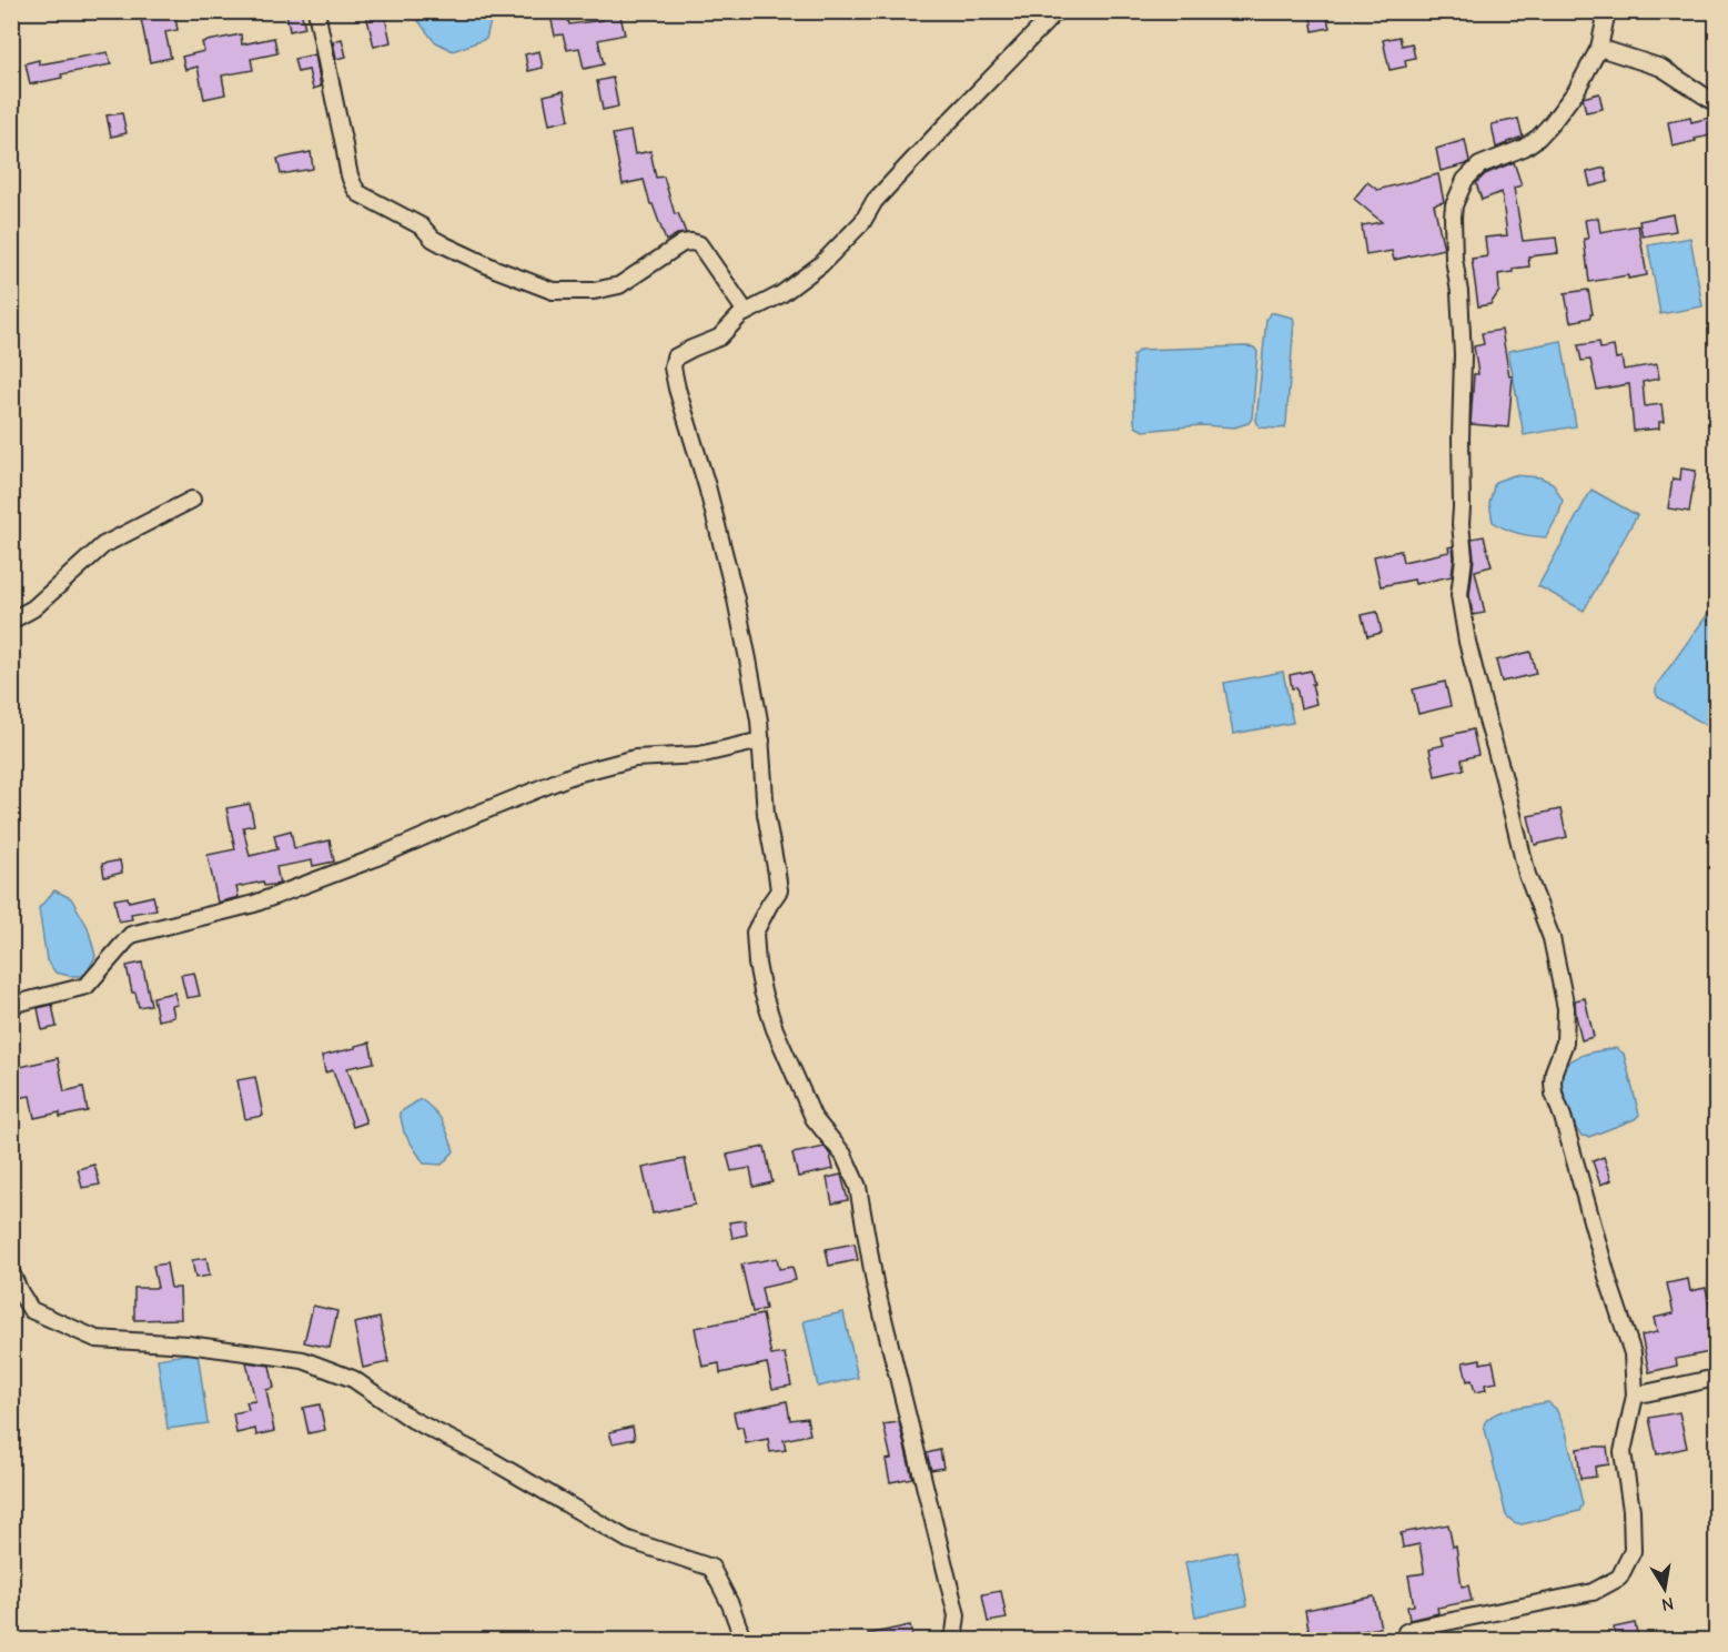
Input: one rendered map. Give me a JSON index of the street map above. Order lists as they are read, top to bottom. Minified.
{"north":"bottom"}
